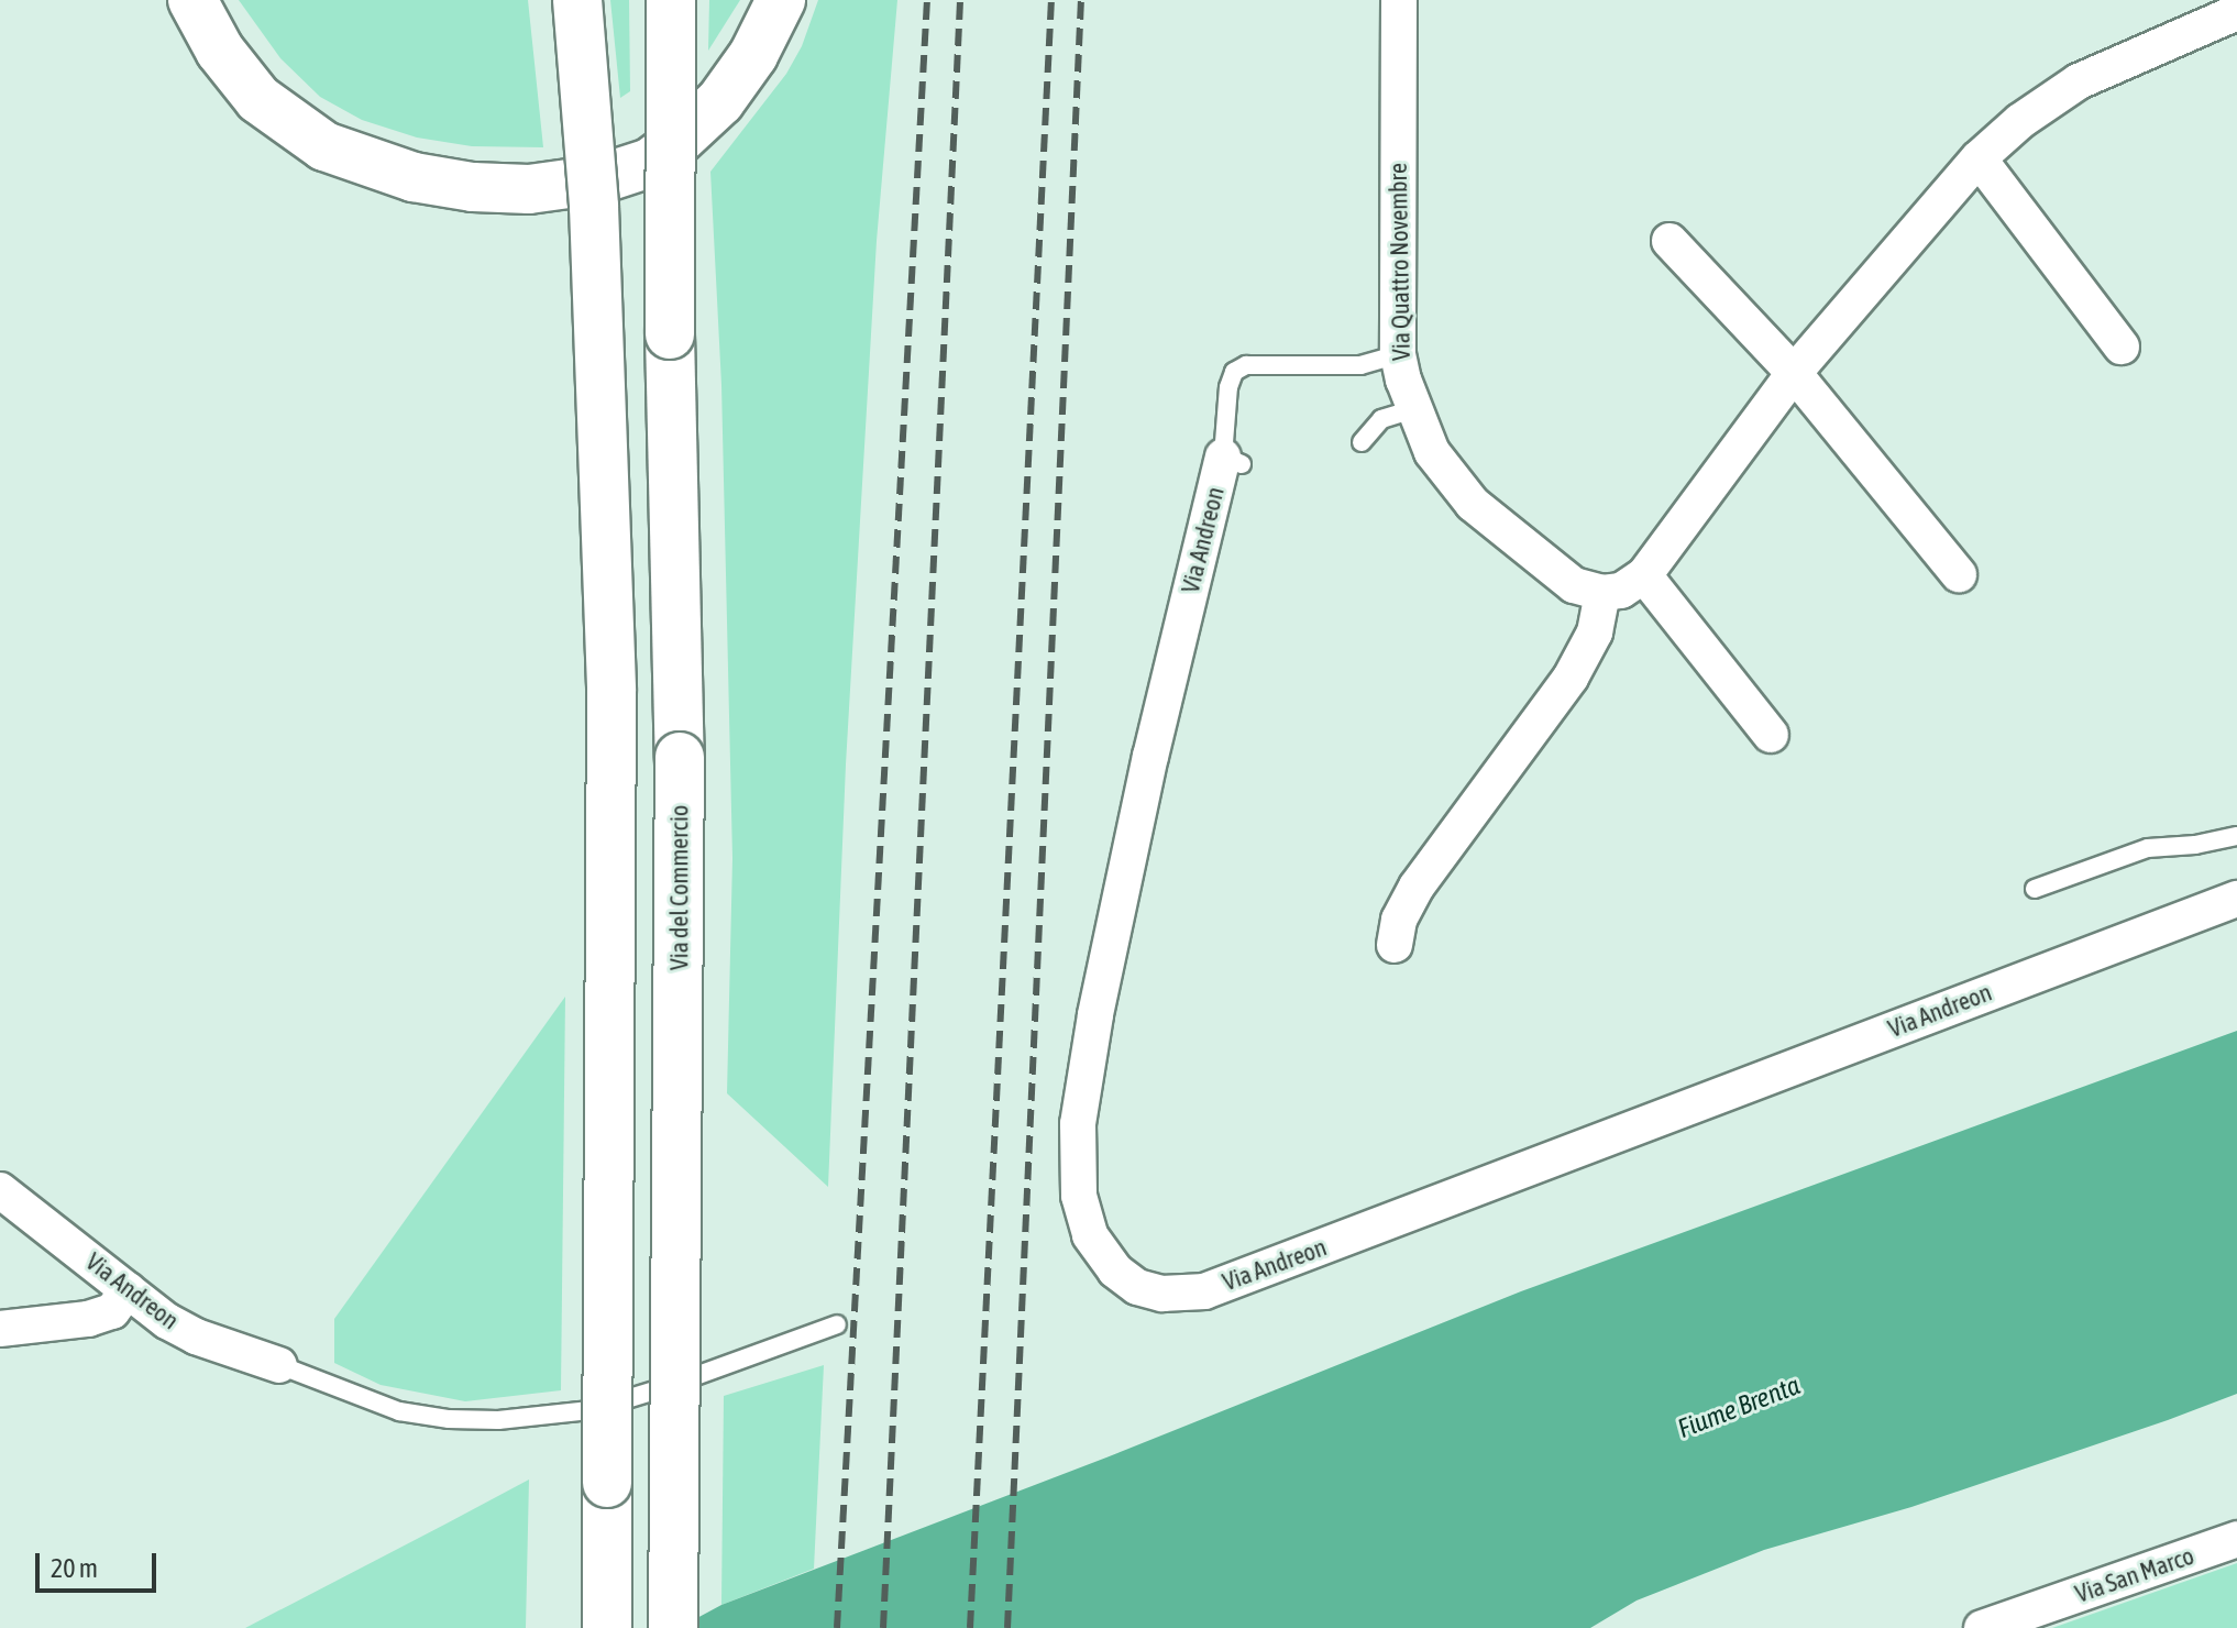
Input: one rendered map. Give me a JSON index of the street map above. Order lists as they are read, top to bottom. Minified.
{"streets":{"main road":["Via del Commercio"],"street":["Via Quattro Novembre","Via Andreon","Via San Marco"]},"water":["Fiume Brenta"],"scale_bar":"20 m"}
